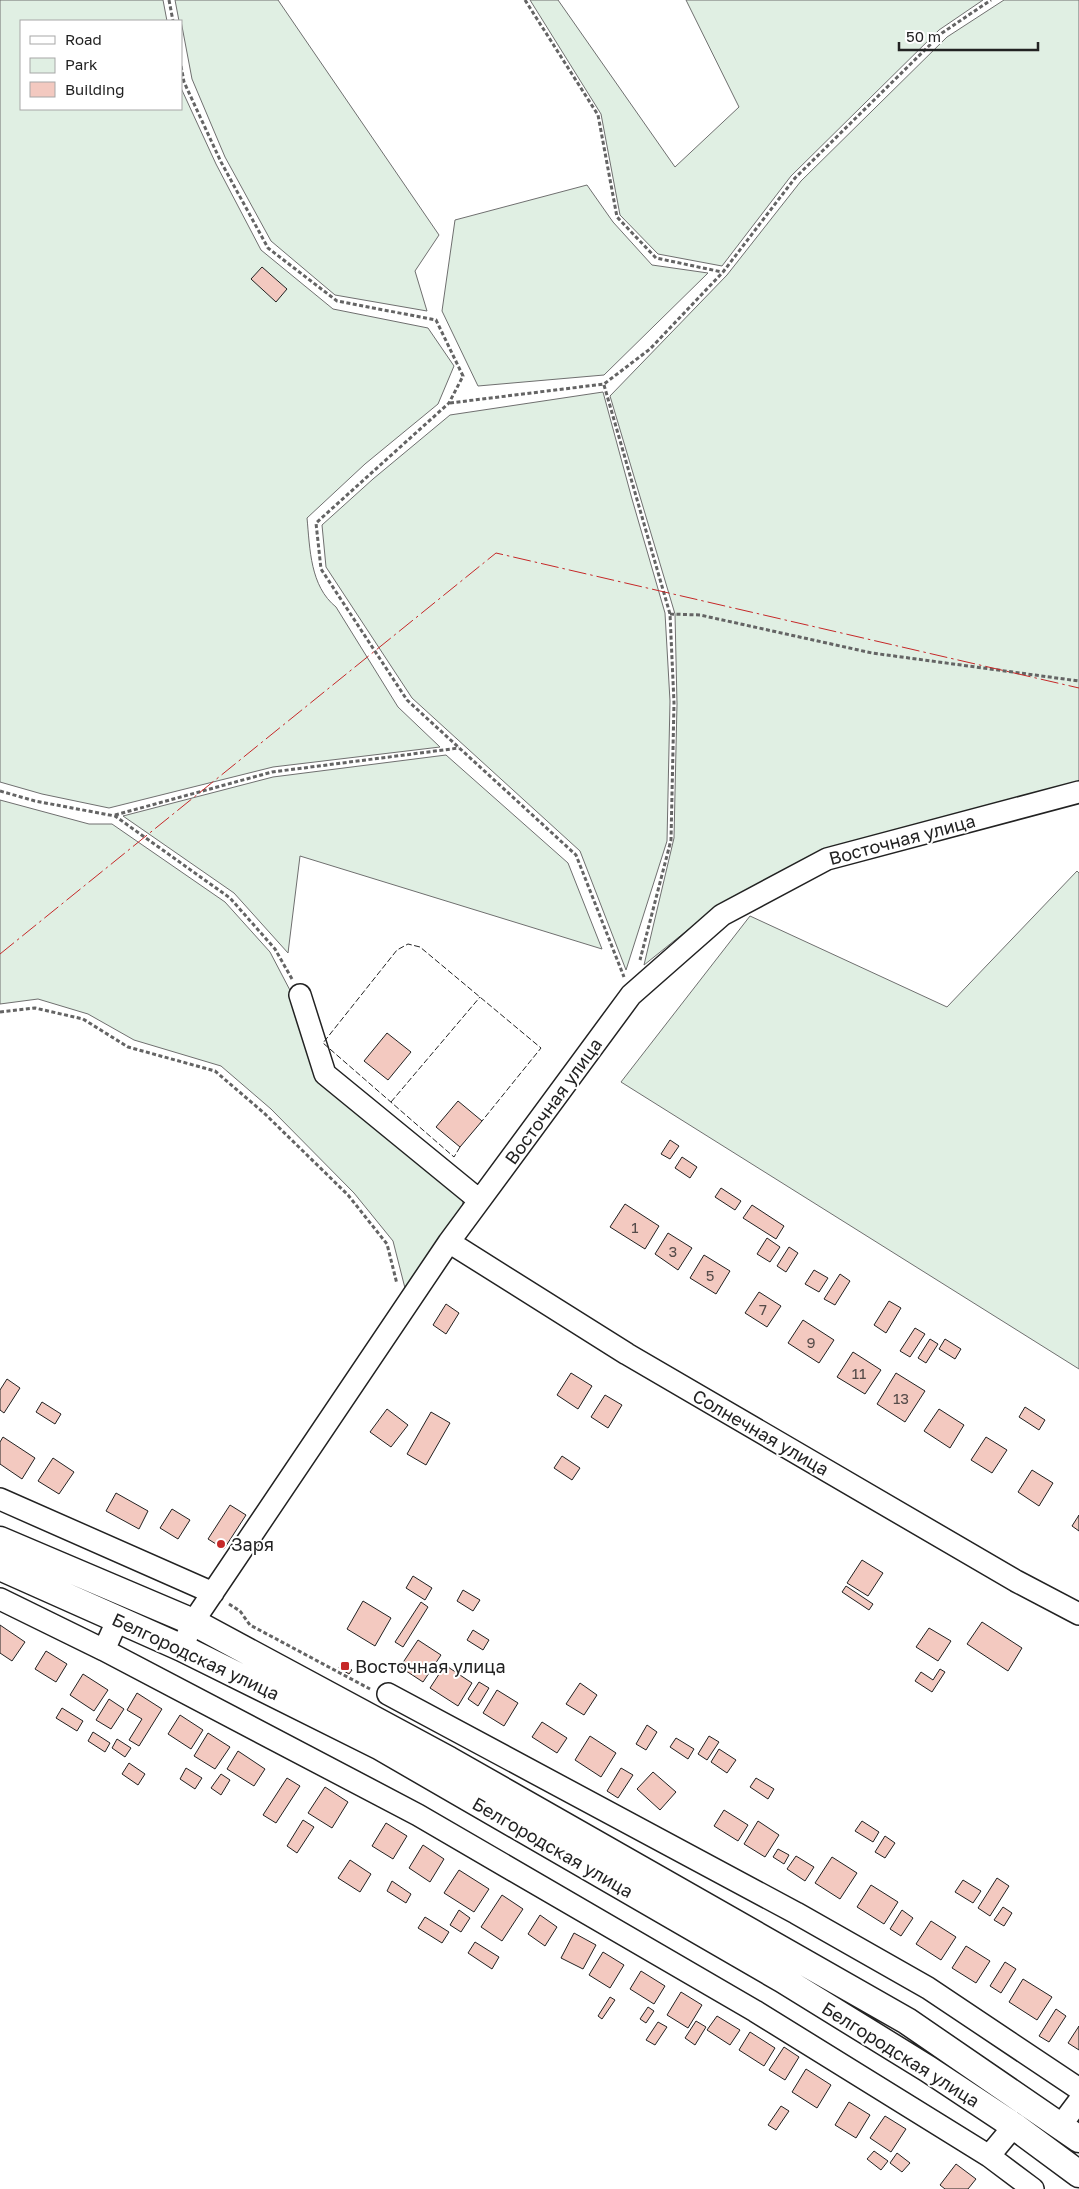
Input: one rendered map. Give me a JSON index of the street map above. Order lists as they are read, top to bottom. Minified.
{"streets":{"main road":["Белгородская улица"],"street":["Восточная улица","Солнечная улица"]},"crossings":[["Восточная улица","Солнечная улица"],["Восточная улица","Белгородская улица"]],"places":{"other":["Заря"],"transit":["Восточная улица"]},"house_numbers":["1","3","5","7","9","11","13"],"legend":["Road","Park","Building"],"scale_bar":"50 m"}
